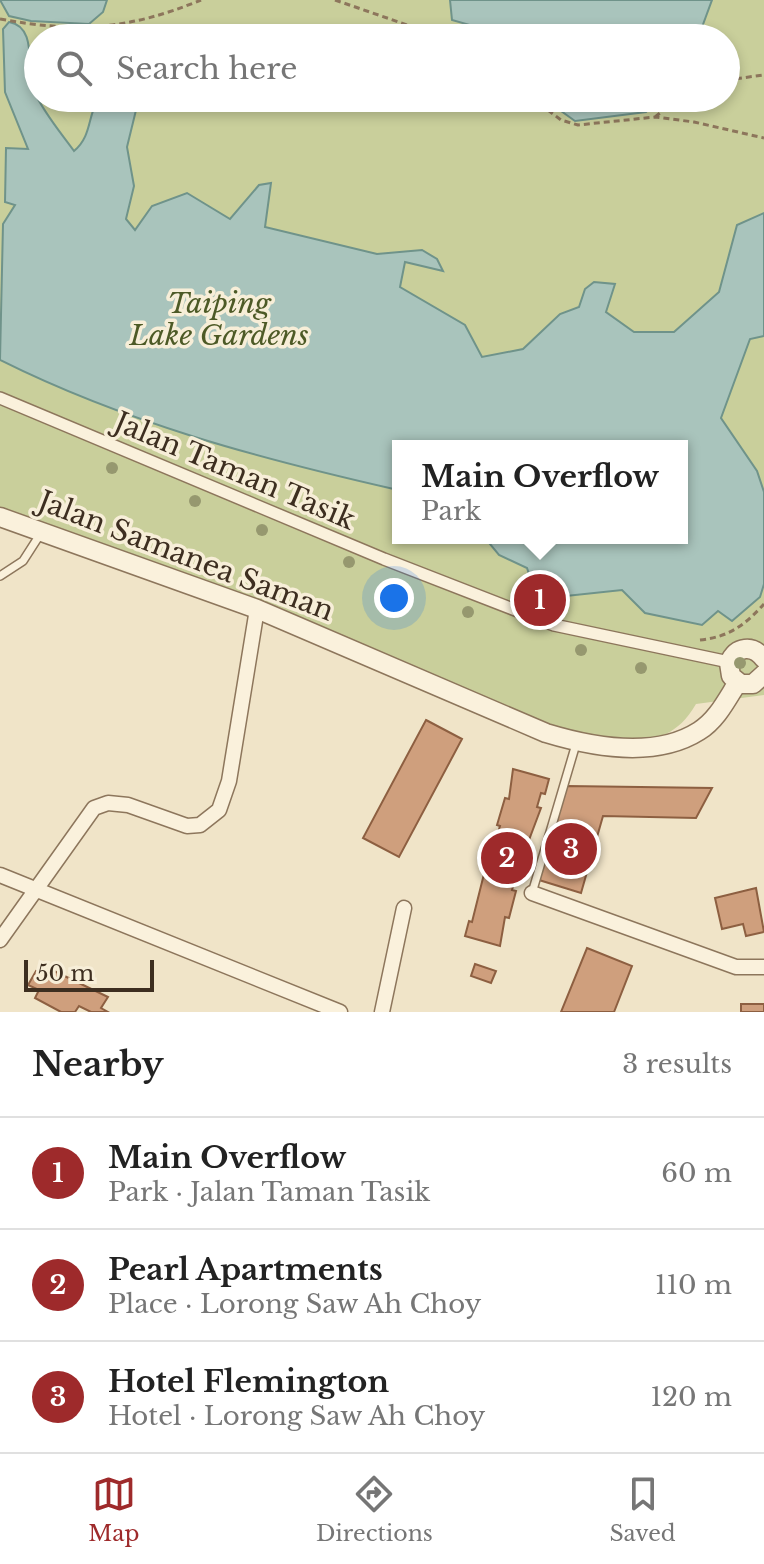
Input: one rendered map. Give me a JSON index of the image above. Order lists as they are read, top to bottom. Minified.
{"streets":{"street":["Jalan Taman Tasik","Jalan Samanea Saman"]},"parks":["Taiping Lake Gardens"],"scale_bar":"50 m","page":{"search":"Search here","popup":["Main Overflow","Park"],"pins":["1","3","2"],"scale":"50 m","heading":["Nearby","3 results"],"list":[{"mark":"1","name":"Main Overflow","note":"Park · Jalan Taman Tasik","value":"60 m"},{"mark":"2","name":"Pearl Apartments","note":"Place · Lorong Saw Ah Choy","value":"110 m"},{"mark":"3","name":"Hotel Flemington","note":"Hotel · Lorong Saw Ah Choy","value":"120 m"}],"nav":["Map","Directions","Saved"]}}
